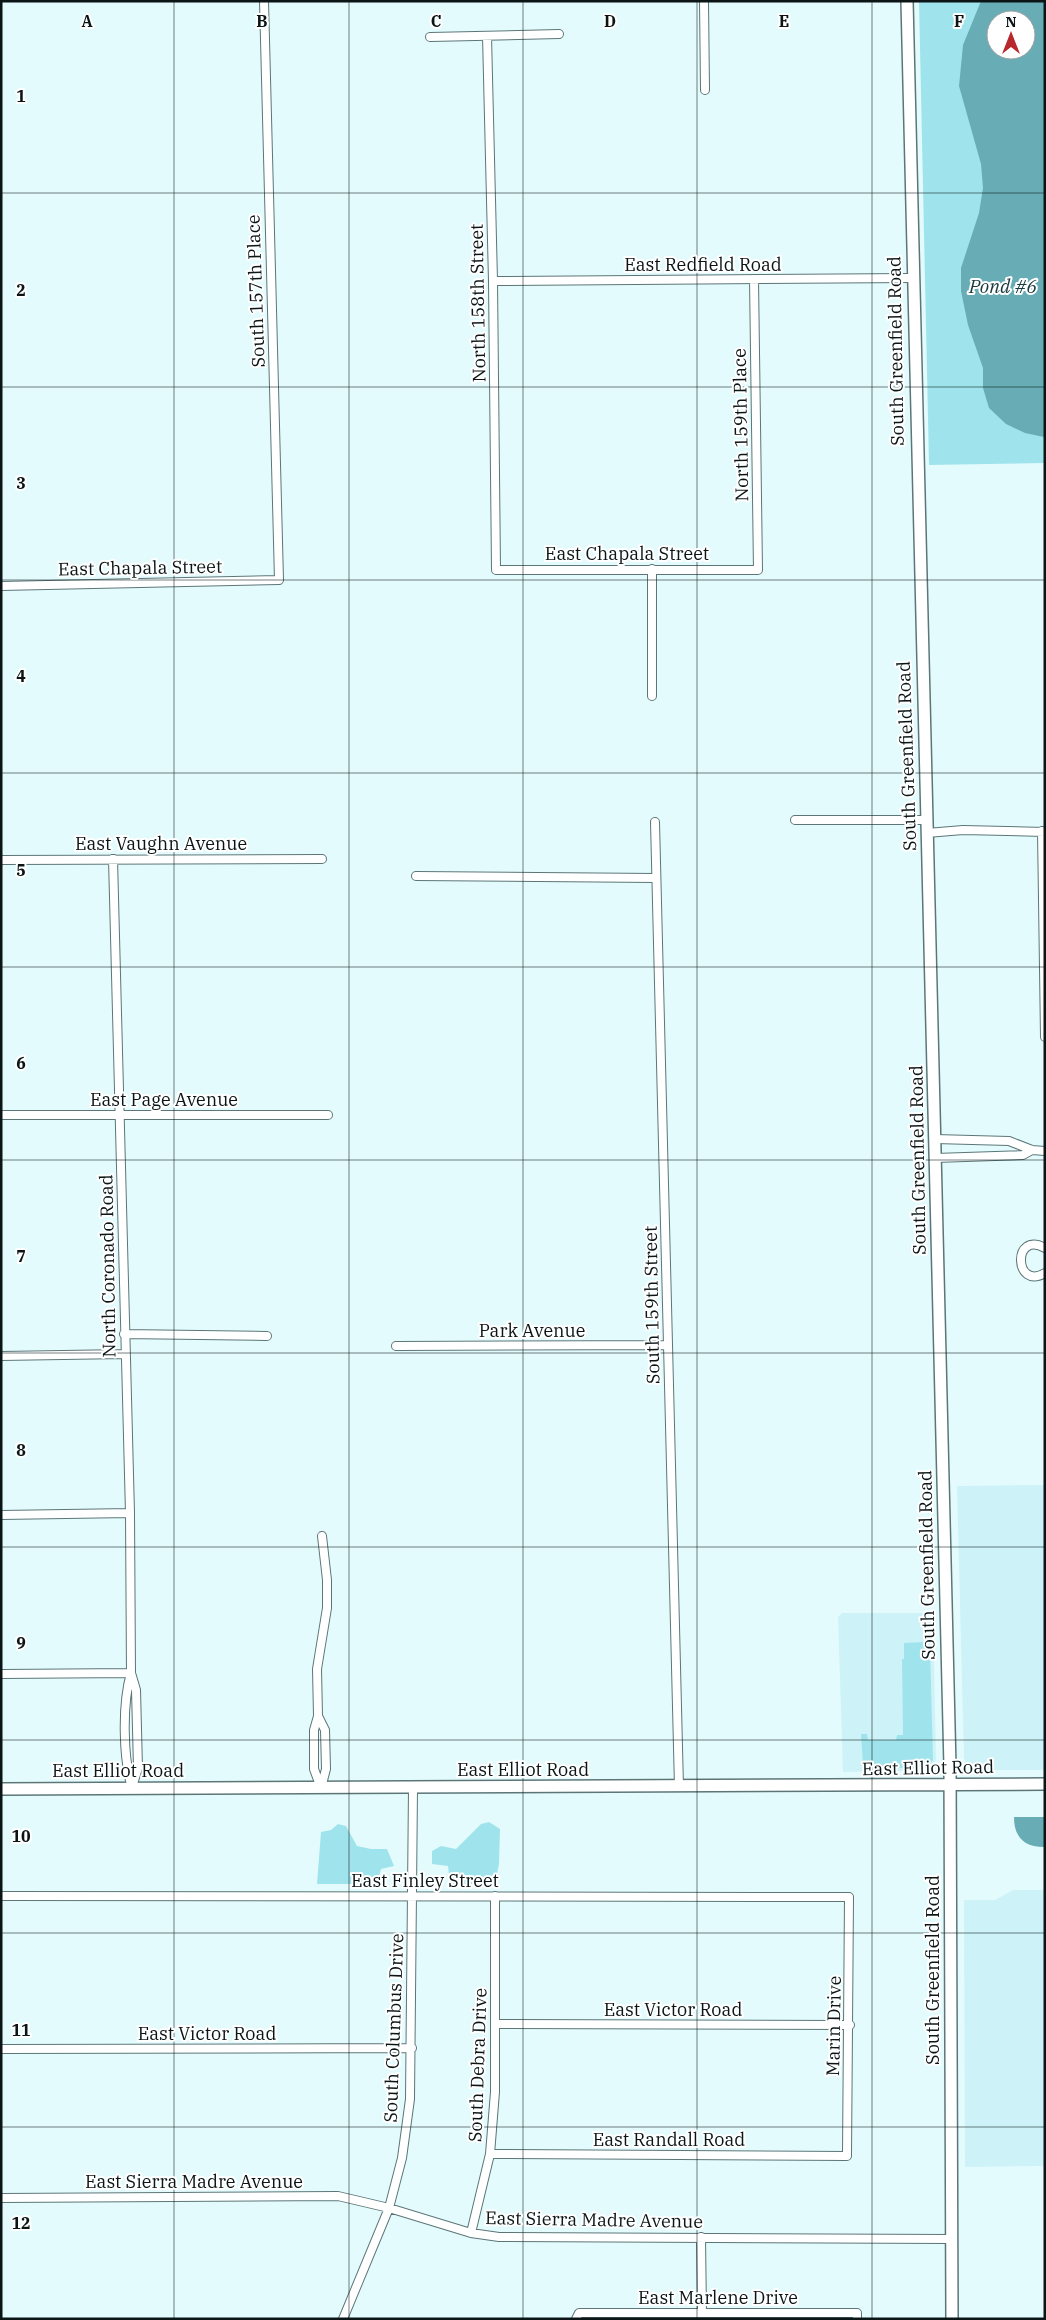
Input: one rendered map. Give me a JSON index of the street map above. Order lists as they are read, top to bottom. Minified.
{"streets":{"main road":["South Greenfield Road","East Elliot Road"],"street":["East Redfield Road","South 157th Place","North 158th Street","North 159th Place","East Chapala Street","East Vaughn Avenue","East Page Avenue","North Coronado Road","South 159th Street","Park Avenue","East Finley Street","East Victor Road","Marin Drive","South Columbus Drive","South Debra Drive","East Randall Road","East Sierra Madre Avenue","East Marlene Drive"]},"crossings":[["East Redfield Road","North 158th Street"],["East Redfield Road","South Greenfield Road"],["East Redfield Road","North 159th Place"],["South 157th Place","East Chapala Street"],["North 158th Street","East Chapala Street"],["South Greenfield Road","East Elliot Road"],["South Greenfield Road","East Sierra Madre Avenue"],["North 159th Place","East Chapala Street"],["East Vaughn Avenue","North Coronado Road"],["East Page Avenue","North Coronado Road"],["North Coronado Road","East Elliot Road"],["South 159th Street","Park Avenue"],["South 159th Street","East Elliot Road"],["East Elliot Road","South Columbus Drive"],["East Finley Street","Marin Drive"],["East Finley Street","South Columbus Drive"],["East Finley Street","South Debra Drive"],["East Victor Road","Marin Drive"],["East Victor Road","South Columbus Drive"],["East Victor Road","South Debra Drive"],["Marin Drive","East Randall Road"],["South Columbus Drive","East Sierra Madre Avenue"],["South Debra Drive","East Randall Road"],["South Debra Drive","East Sierra Madre Avenue"]],"water":["Pond #6"],"north":"top","grid":{"columns":["A","B","C","D","E","F"],"rows":["1","2","3","4","5","6","7","8","9","10","11","12"]}}
